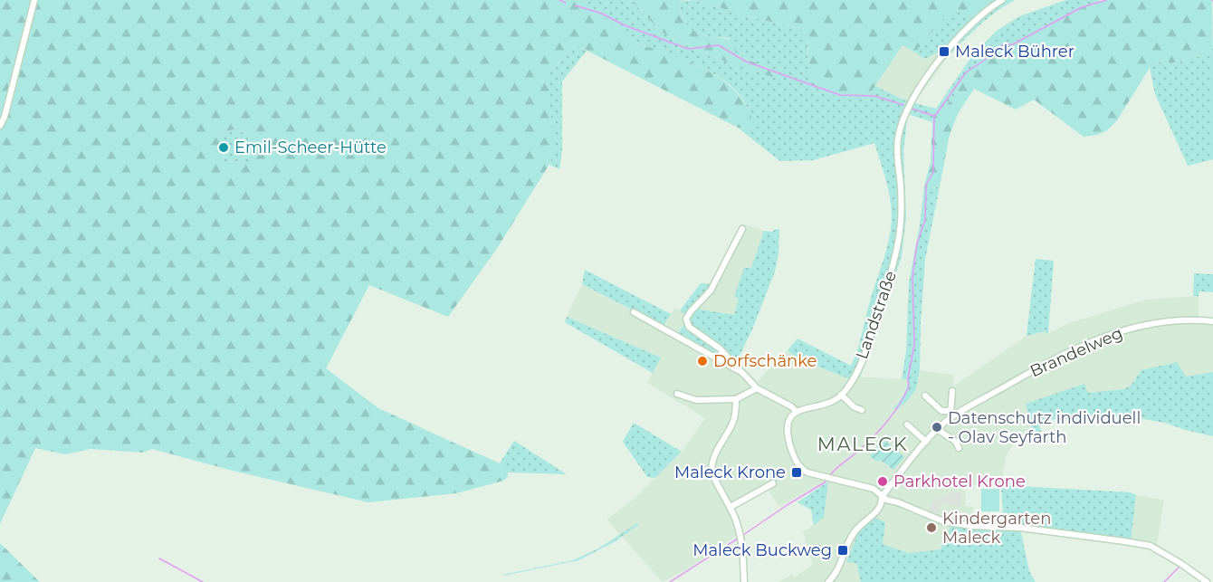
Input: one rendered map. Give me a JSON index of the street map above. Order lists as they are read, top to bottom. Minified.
{"streets":{"street":["Landstraße","Brandelweg"]},"districts":["MALECK"],"places":{"transit":["Maleck Bührer","Maleck Krone","Maleck Buckweg"],"other":["Emil-Scheer-Hütte","Dorfschänke","Datenschutz individuell - Olav Seyfarth","Parkhotel Krone","Kindergarten Maleck"]}}
